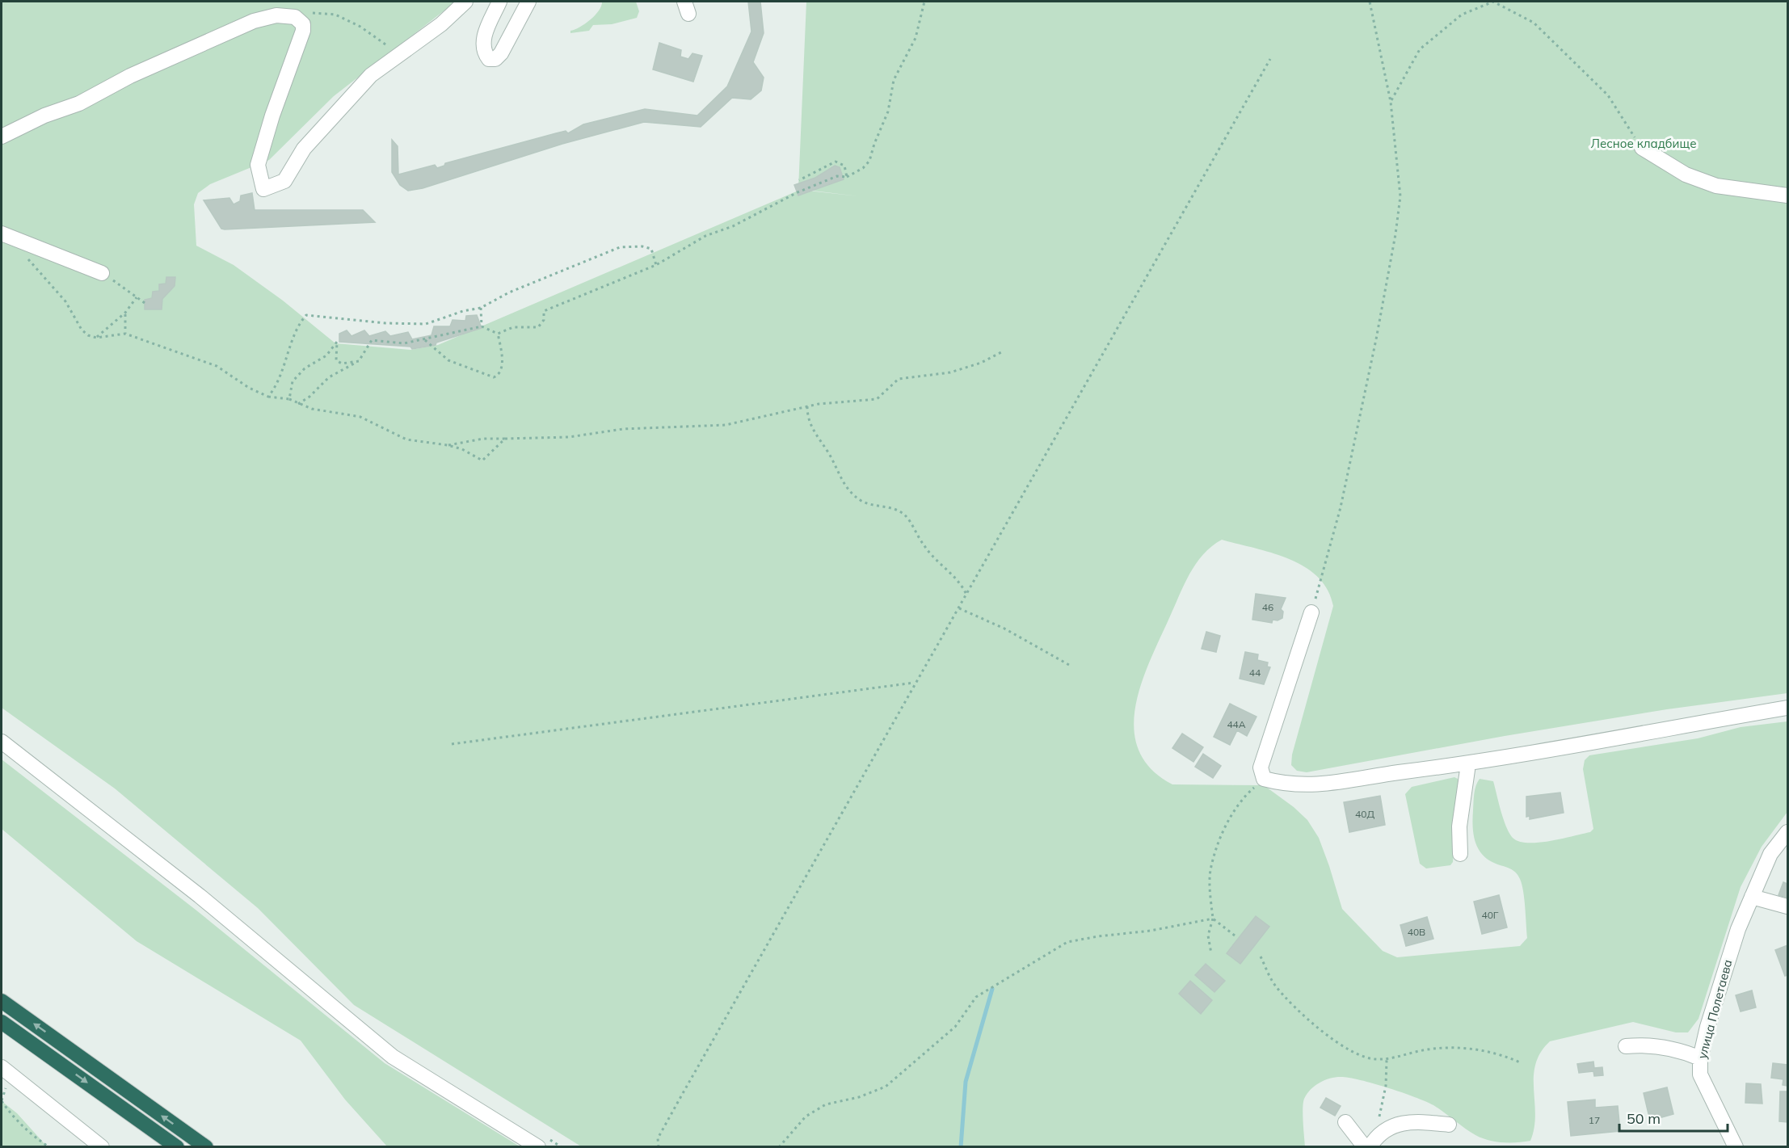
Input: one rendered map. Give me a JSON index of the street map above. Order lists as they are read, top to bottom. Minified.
{"streets":{"street":["улица Полетаева"]},"parks":["Лесное кладбище"],"house_numbers":["46","44","44А","40Д","40Г","40В","17"],"scale_bar":"50 m"}
